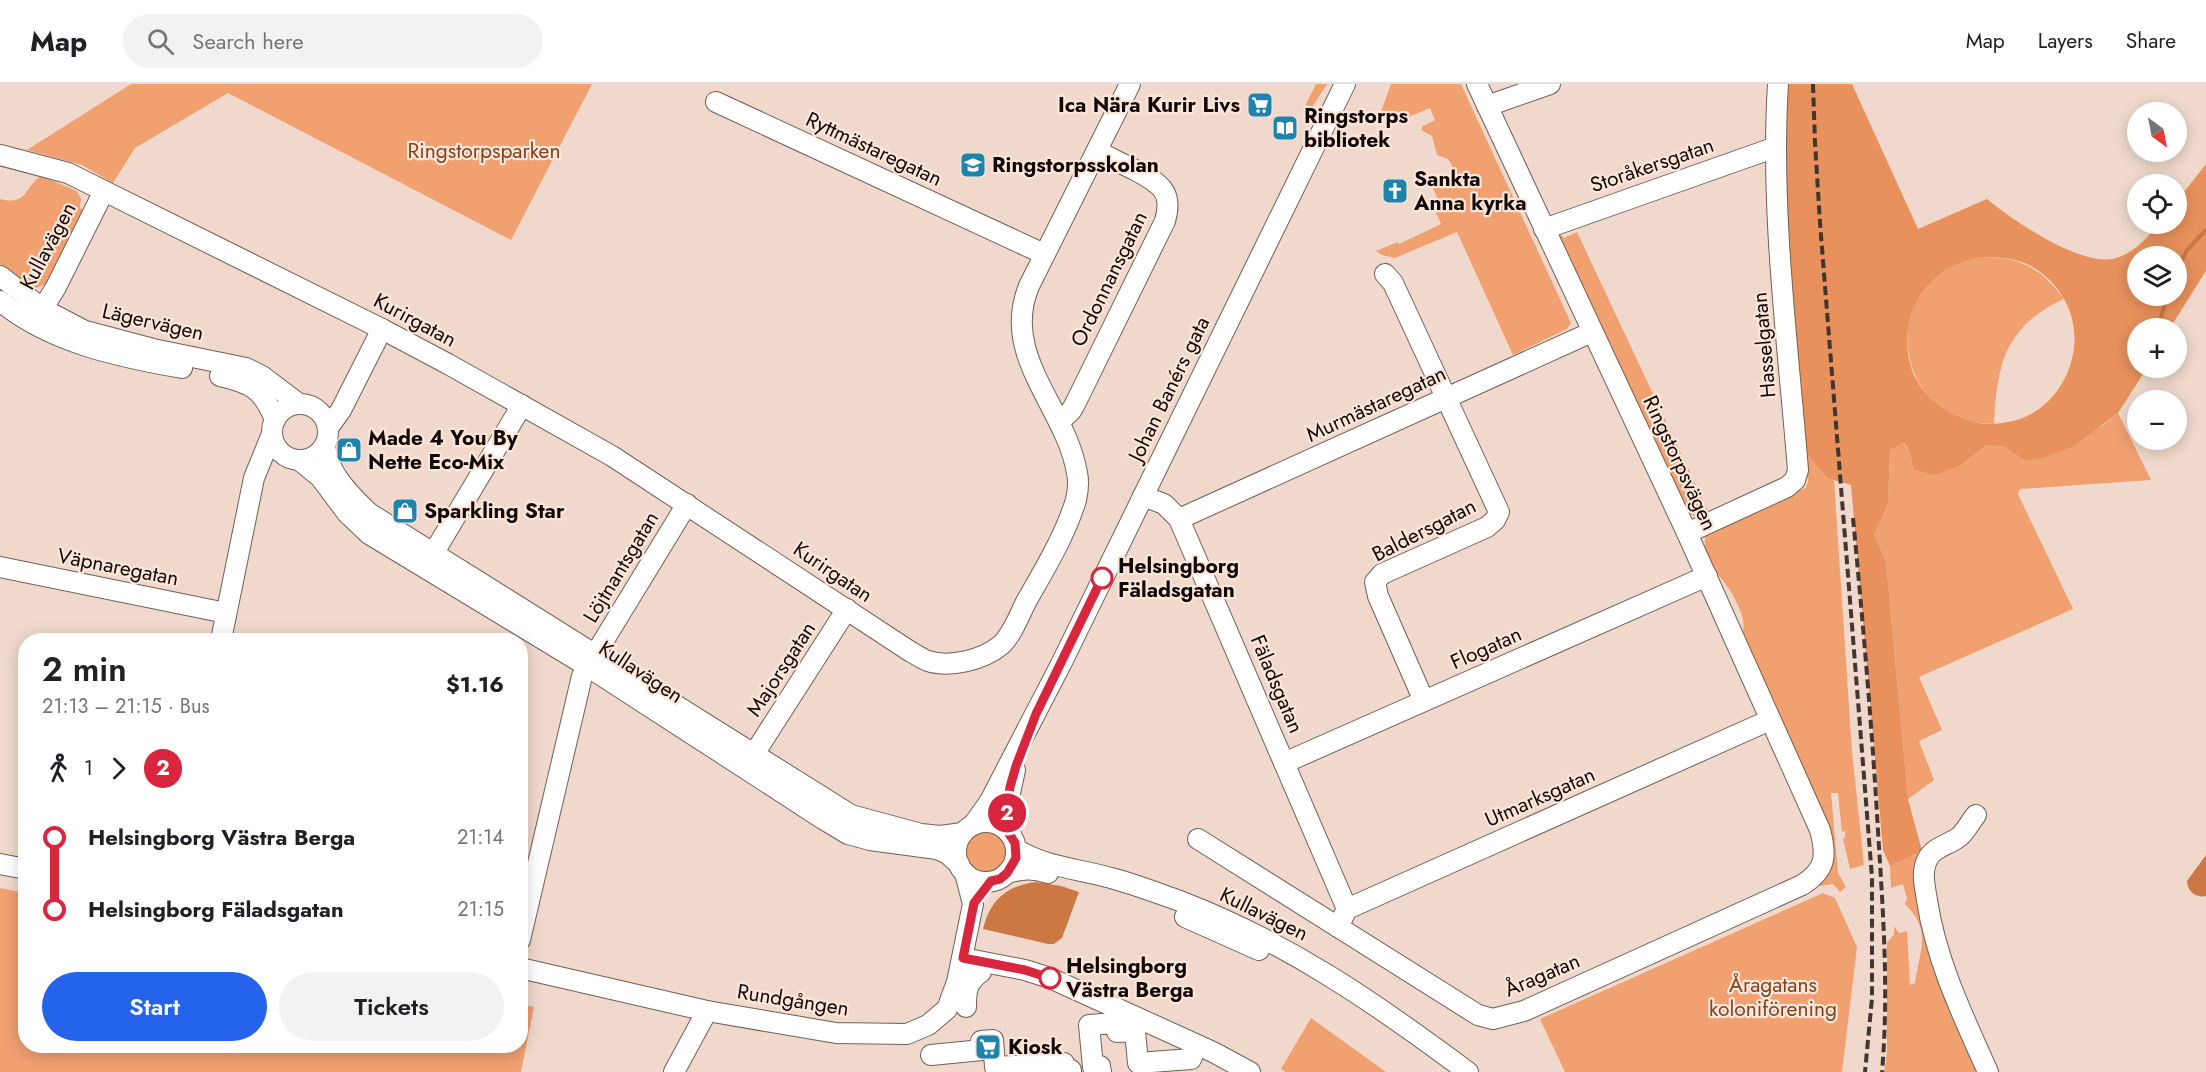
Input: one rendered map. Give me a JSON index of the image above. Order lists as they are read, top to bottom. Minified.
{"streets":{"street":["Ryttmästaregatan","Storåkersgatan","Kullavägen","Ordonnansgatan","Kurirgatan","Lägervägen","Hasselgatan","Johan Banérs gata","Murmästaregatan","Ringstorpsvägen","Baldersgatan","Väpnaregatan","Löjtnantsgatan","Flogatan","Majorsgatan","Fäladsgatan","Utmarksgatan","Åragatan","Rundgången"]},"crossings":[["Ryttmästaregatan","Kurirgatan"],["Storåkersgatan","Hasselgatan"],["Storåkersgatan","Ringstorpsvägen"],["Kullavägen","Kurirgatan"],["Kullavägen","Lägervägen"],["Kullavägen","Johan Banérs gata"],["Kullavägen","Löjtnantsgatan"],["Kullavägen","Majorsgatan"],["Kullavägen","Rundgången"],["Ordonnansgatan","Kurirgatan"],["Kurirgatan","Löjtnantsgatan"],["Kurirgatan","Majorsgatan"],["Hasselgatan","Ringstorpsvägen"],["Johan Banérs gata","Fäladsgatan"],["Johan Banérs gata","Rundgången"],["Murmästaregatan","Ringstorpsvägen"],["Murmästaregatan","Baldersgatan"],["Murmästaregatan","Fäladsgatan"],["Ringstorpsvägen","Flogatan"],["Ringstorpsvägen","Utmarksgatan"],["Ringstorpsvägen","Åragatan"],["Baldersgatan","Flogatan"],["Flogatan","Fäladsgatan"],["Fäladsgatan","Utmarksgatan"]],"parks":["Ringstorpsparken","Åragatans koloniförening"],"places":{"supermarket":["Ica Nära Kurir Livs","Kiosk"],"library":["Ringstorps bibliotek"],"school or university":["Ringstorpsskolan"],"church":["Sankta Anna kyrka"],"shop":["Made 4 You By Nette Eco-Mix","Sparkling Star"],"other":["Helsingborg Fäladsgatan","Helsingborg Västra Berga"]},"lines":["bus line 2"],"north":"bottom right","page":{"header":"Map","search":"Search here","nav":["Map","Layers","Share"],"on_map":"2","map_buttons":["+","−"],"heading":["2 min","21:13 – 21:15 · Bus","$1.16"],"legs":["1","2"],"list":[{"name":"Helsingborg Västra Berga","value":"21:14"},{"name":"Helsingborg Fäladsgatan","value":"21:15"}],"buttons":["Start","Tickets"]}}
